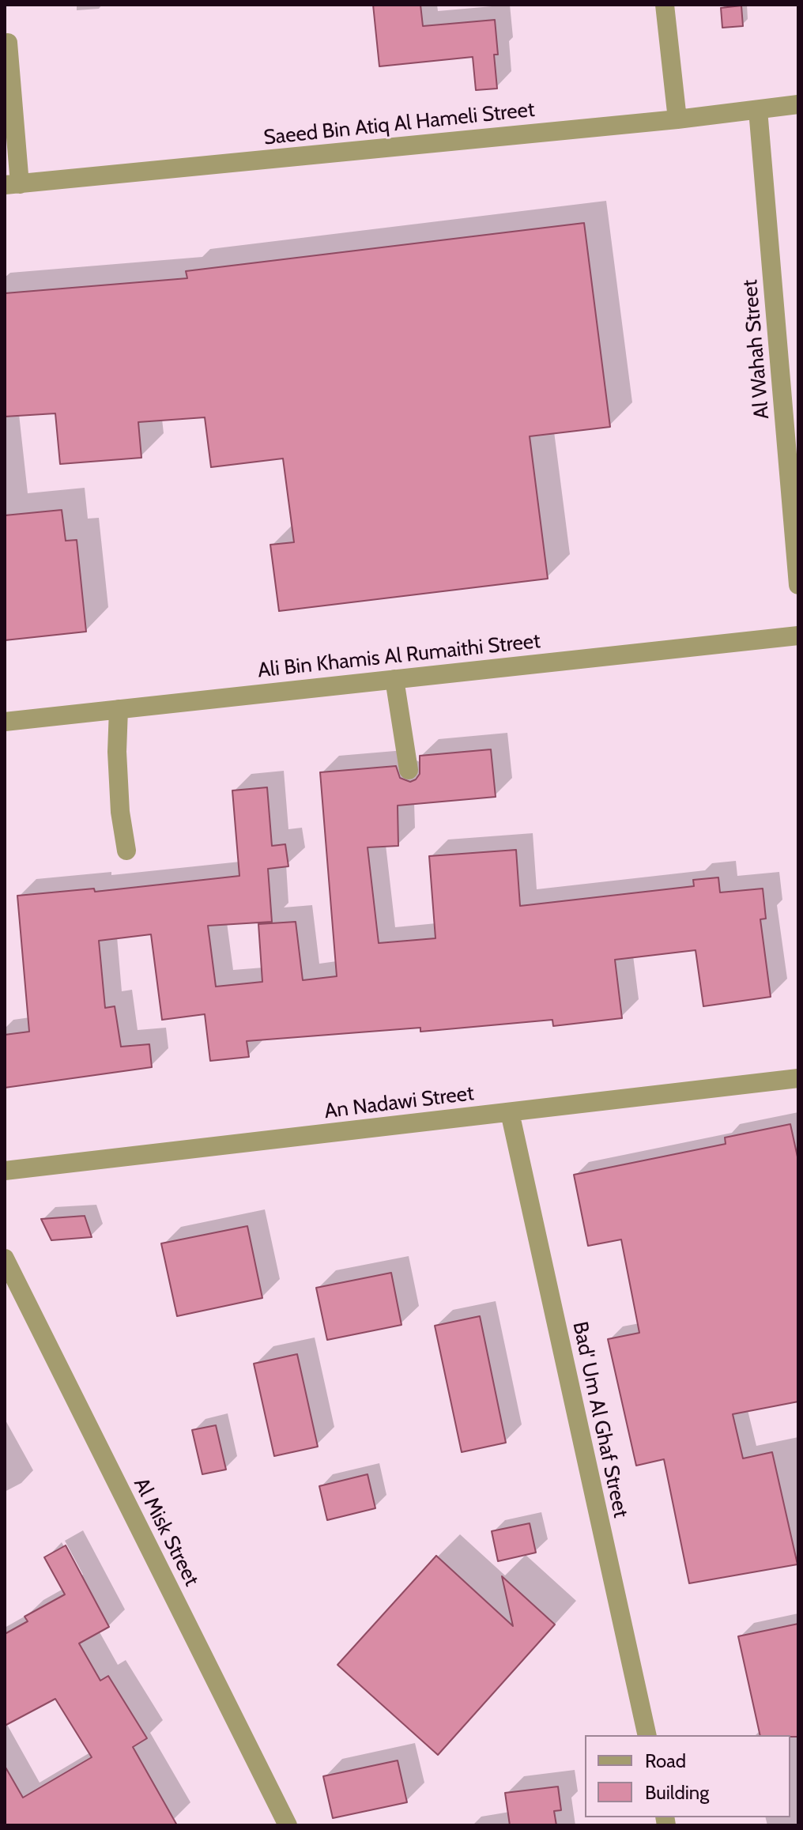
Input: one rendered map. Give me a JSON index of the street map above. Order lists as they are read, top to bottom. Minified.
{"streets":{"street":["Saeed Bin Atiq Al Hameli Street","Al Wahah Street","Ali Bin Khamis Al Rumaithi Street","An Nadawi Street","Bad' Um Al Ghaf Street","Al Misk Street"]},"crossings":[["Saeed Bin Atiq Al Hameli Street","Al Wahah Street"],["An Nadawi Street","Bad' Um Al Ghaf Street"]],"legend":["Road","Building"]}
